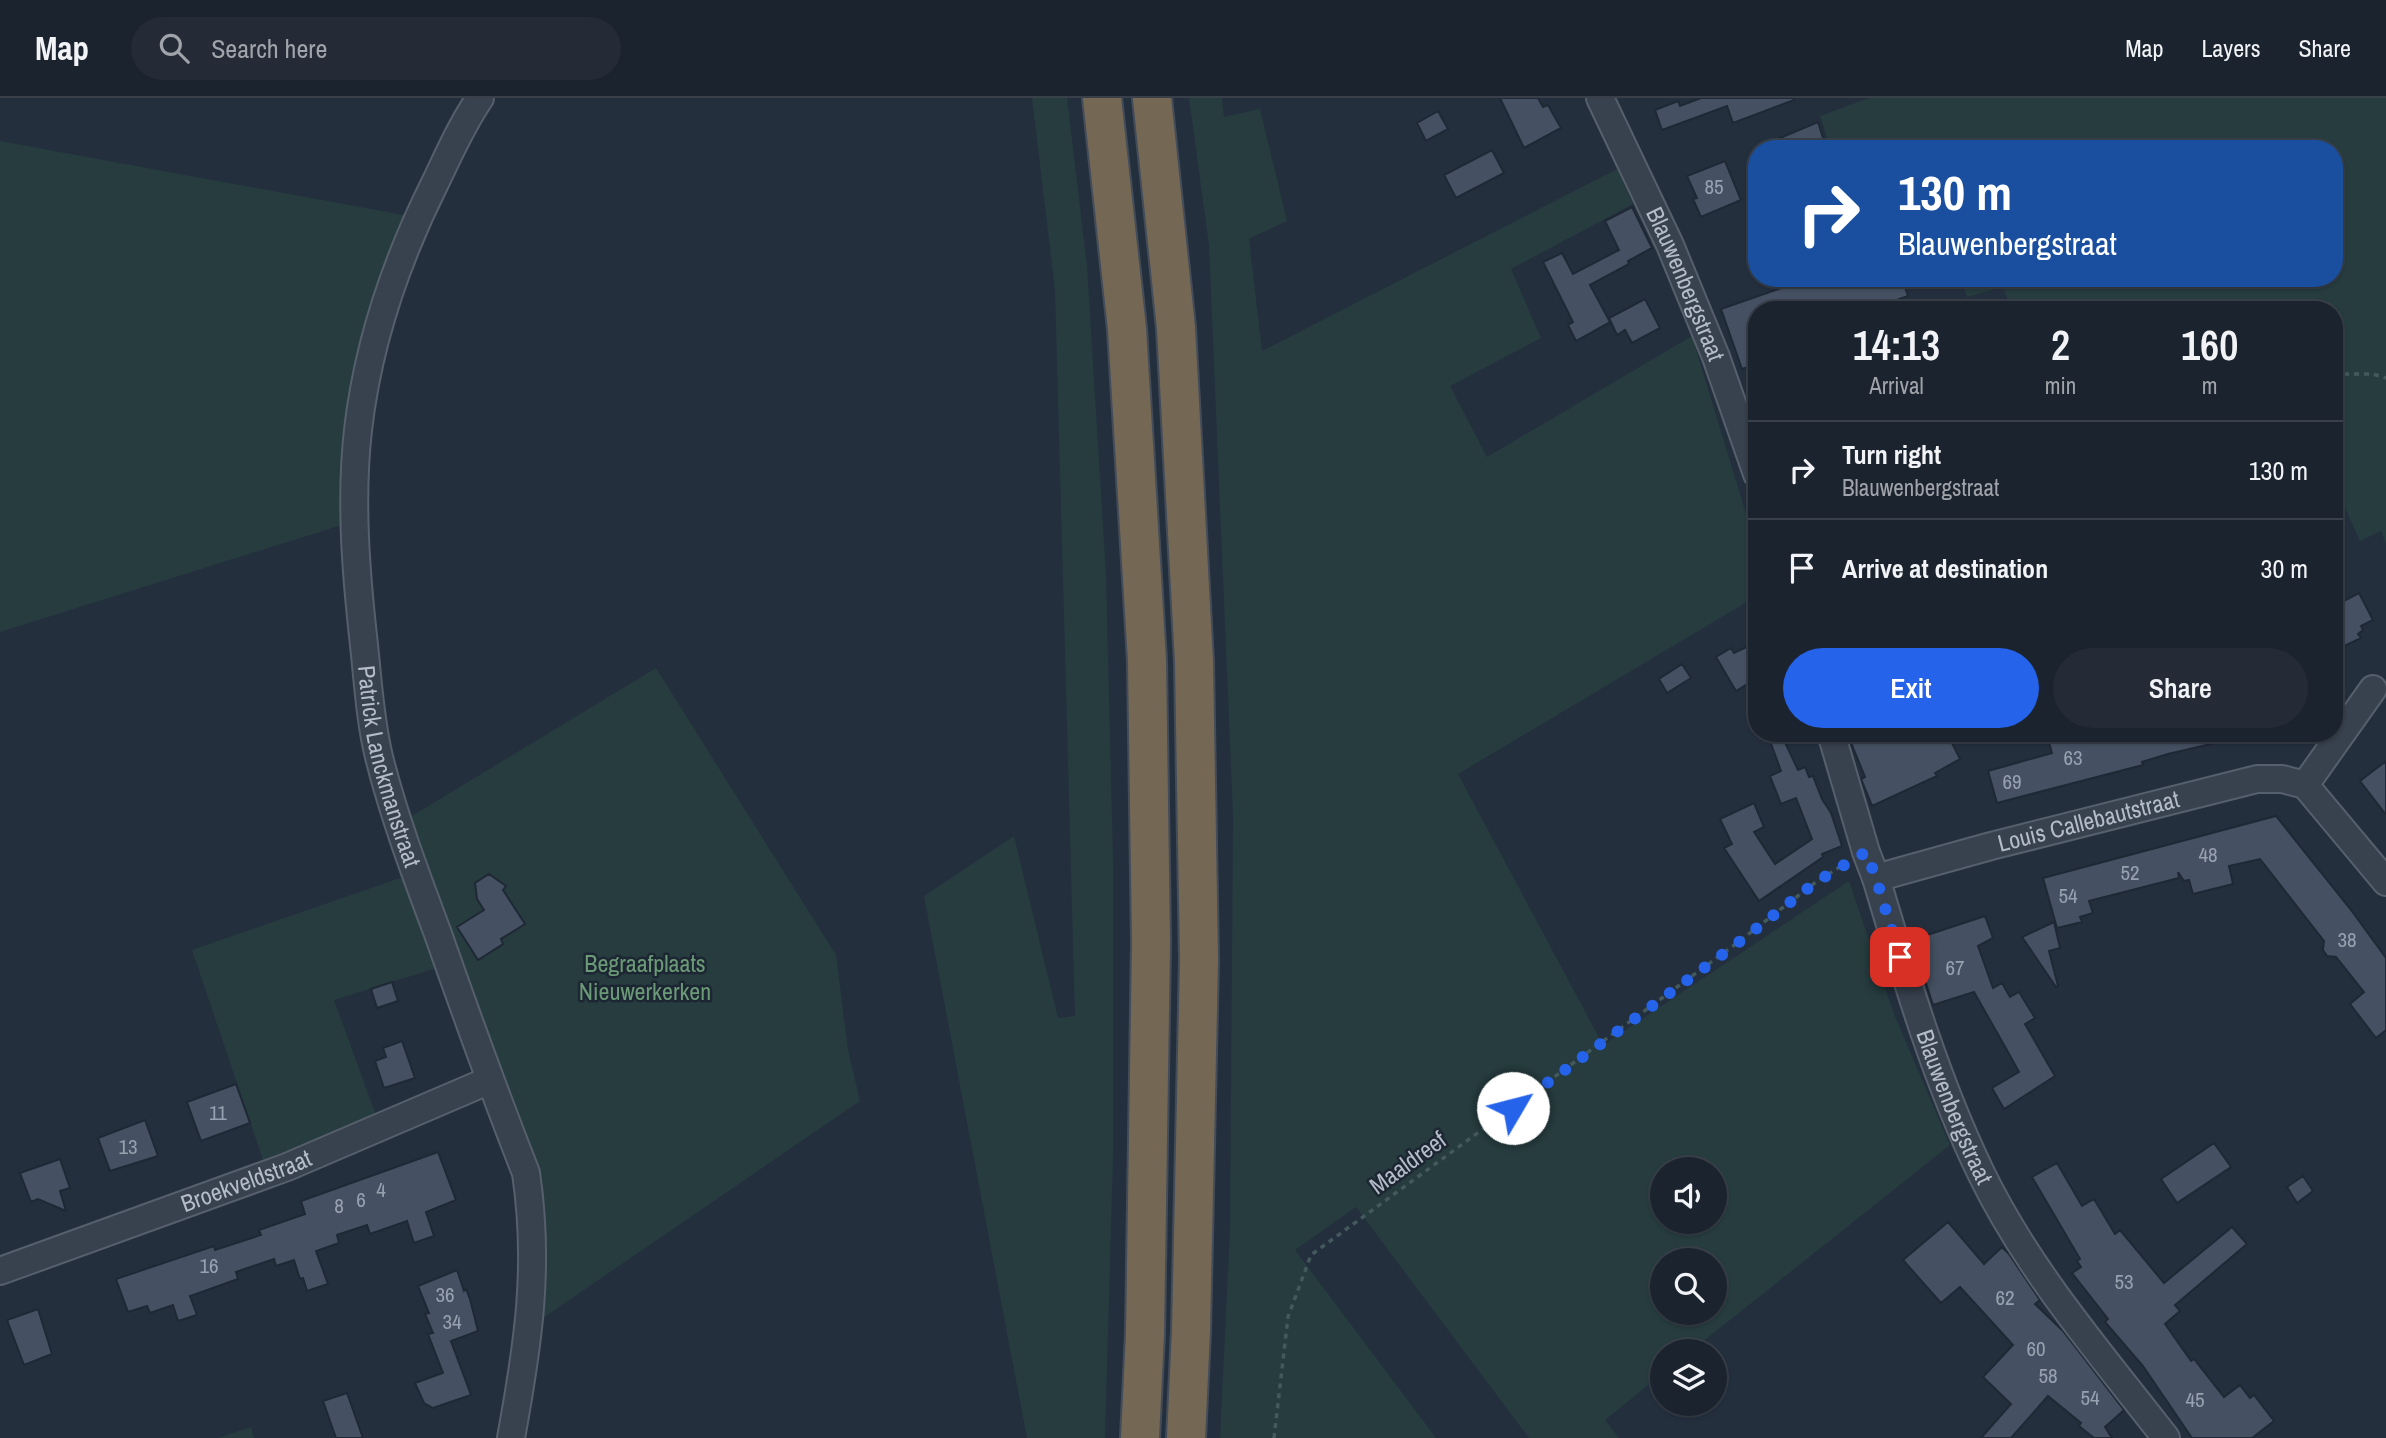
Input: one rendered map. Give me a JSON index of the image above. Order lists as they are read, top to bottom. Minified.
{"streets":{"street":["Blauwenbergstraat","Patrick Lanckmanstraat","Louis Callebautstraat","Broekveldstraat"],"path":["Maaldreef"]},"crossings":[["Blauwenbergstraat","Louis Callebautstraat"],["Blauwenbergstraat","Maaldreef"],["Patrick Lanckmanstraat","Broekveldstraat"]],"parks":["Begraafplaats Nieuwerkerken"],"house_numbers":["85","63","69","48","52","54","38","67","11","13","4","6","8","16","53","36","62","34","60","58","54","45"],"page":{"header":"Map","search":"Search here","nav":["Map","Layers","Share"],"turn":["130 m","Blauwenbergstraat"],"eta":["14:13","Arrival","2","min","160","m"],"list":[{"name":"Turn right","note":"Blauwenbergstraat","value":"130 m"},{"name":"Arrive at destination","value":"30 m"}],"buttons":["Exit","Share"]}}
